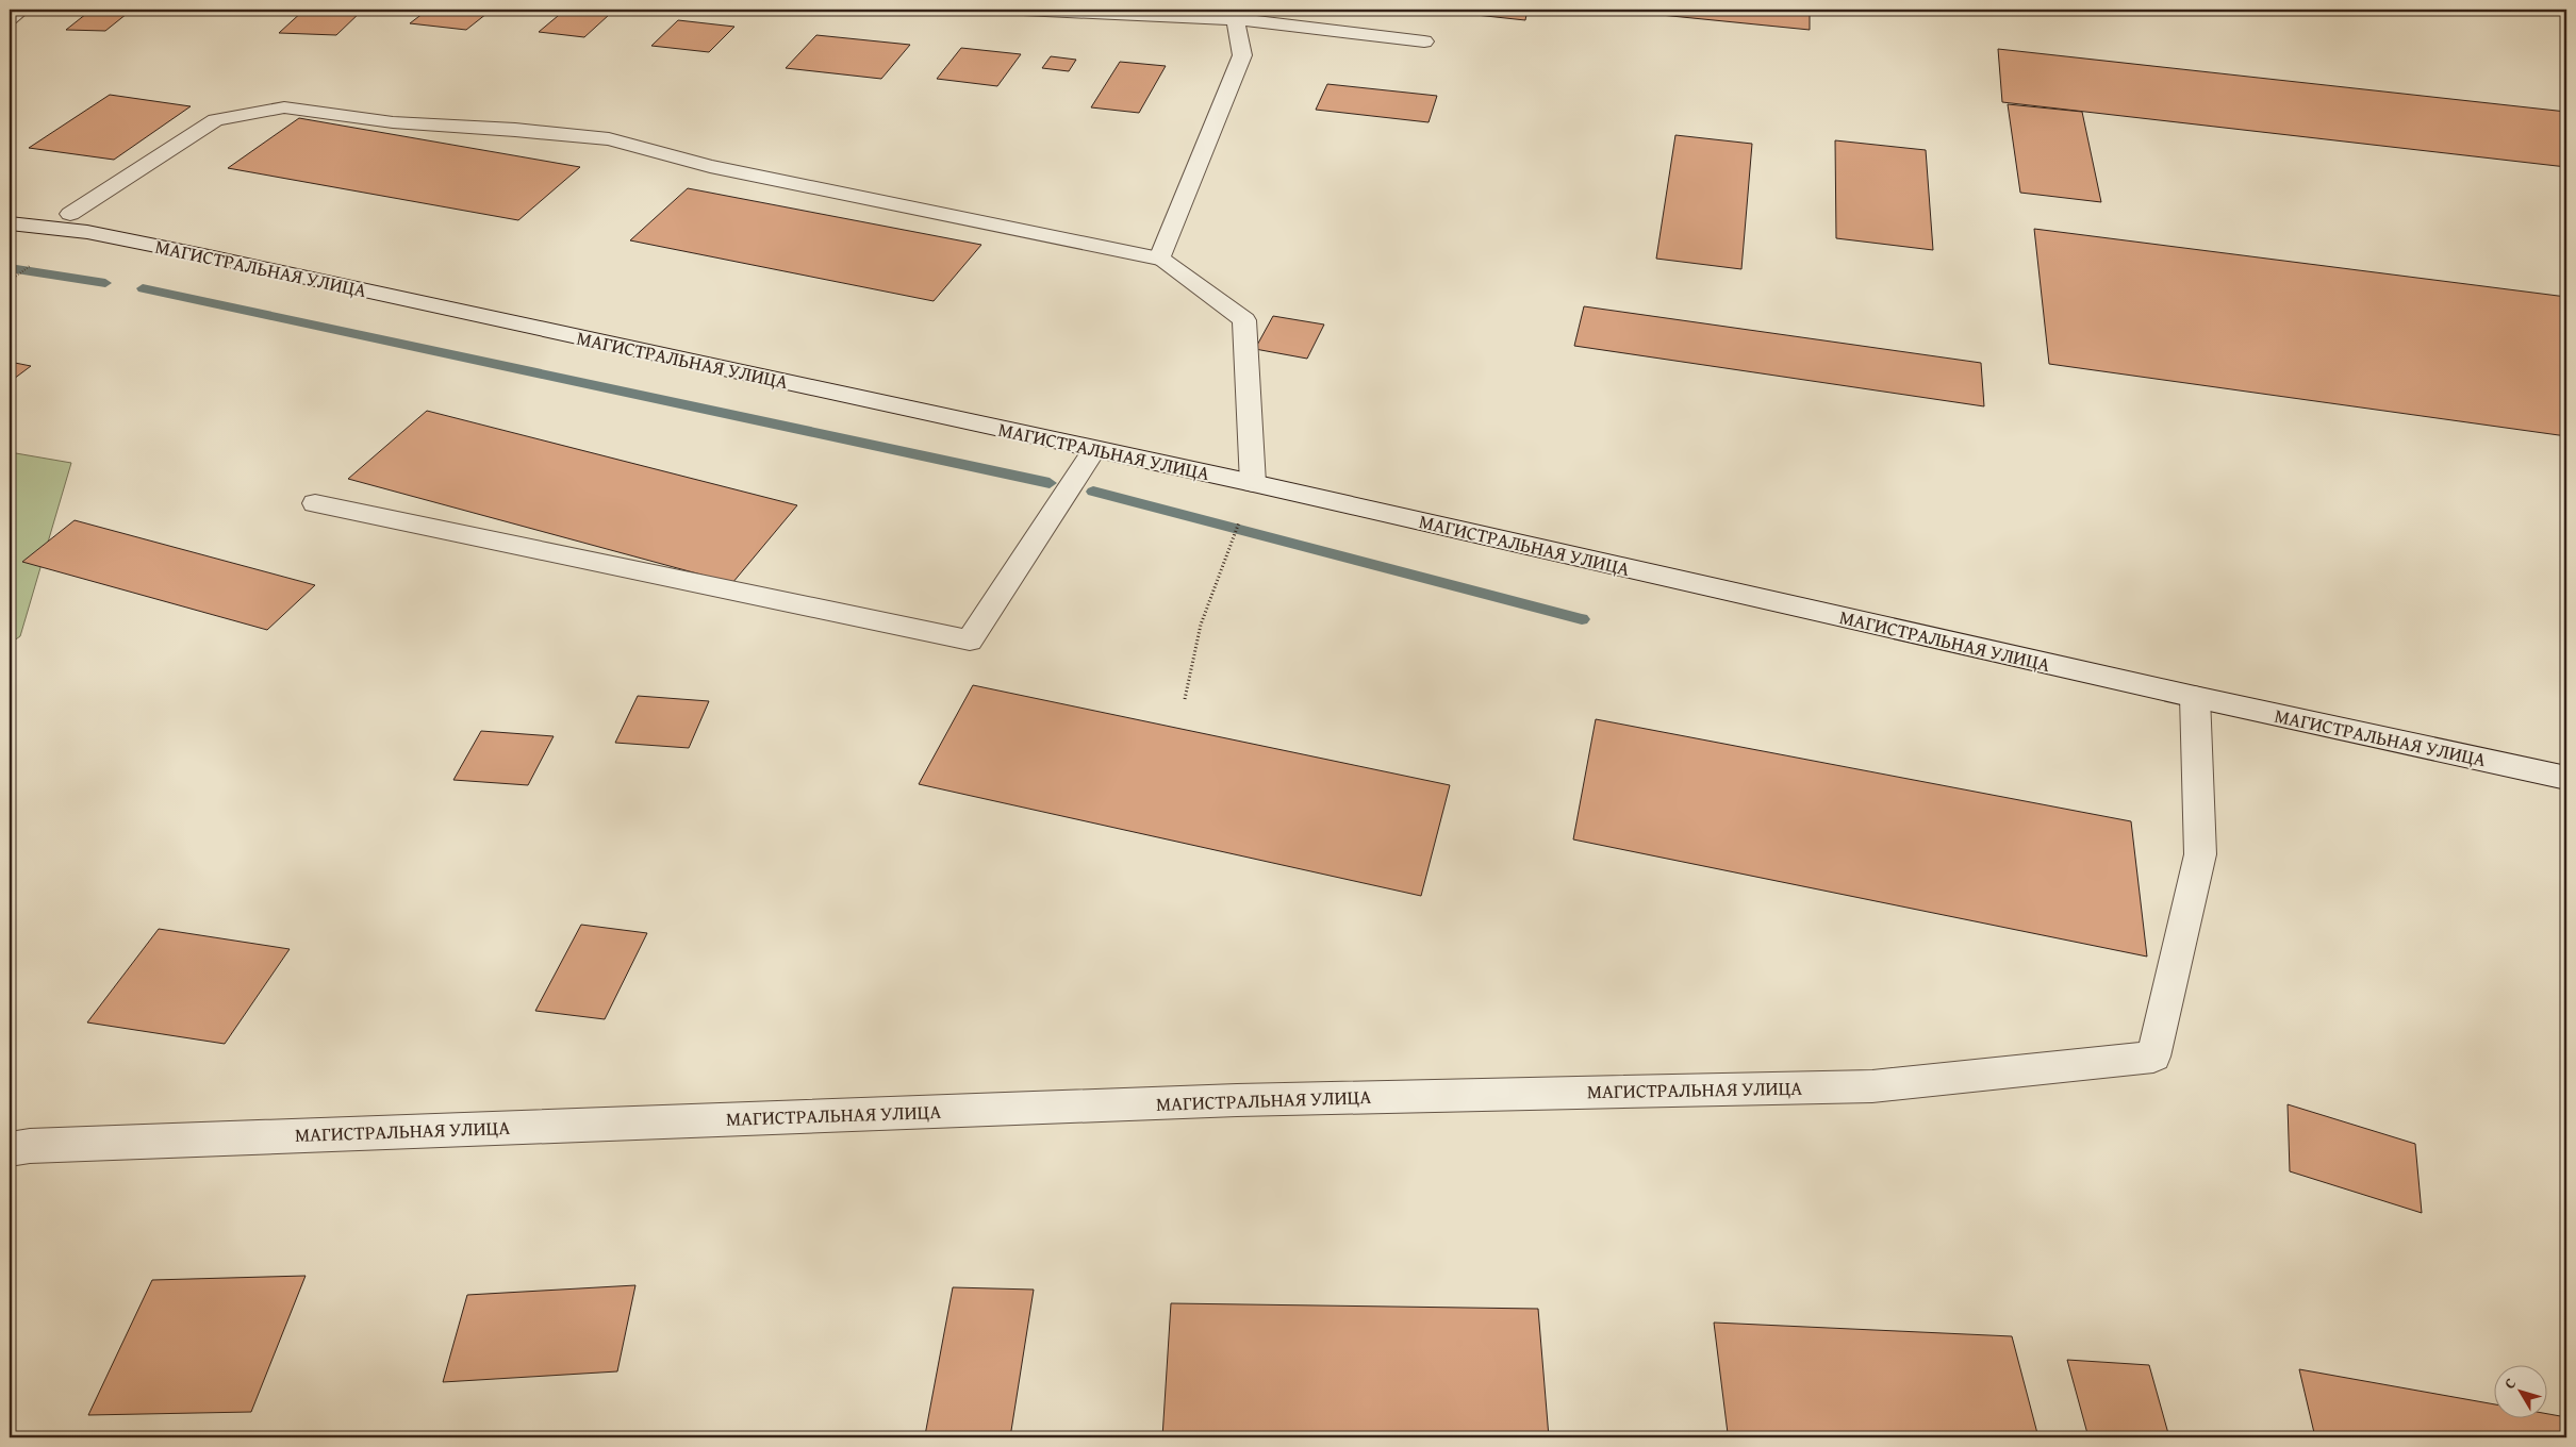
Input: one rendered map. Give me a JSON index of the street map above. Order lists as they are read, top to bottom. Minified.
{"streets":{"street":["МАГИСТРАЛЬНАЯ УЛИЦА"]},"north":"top left"}
